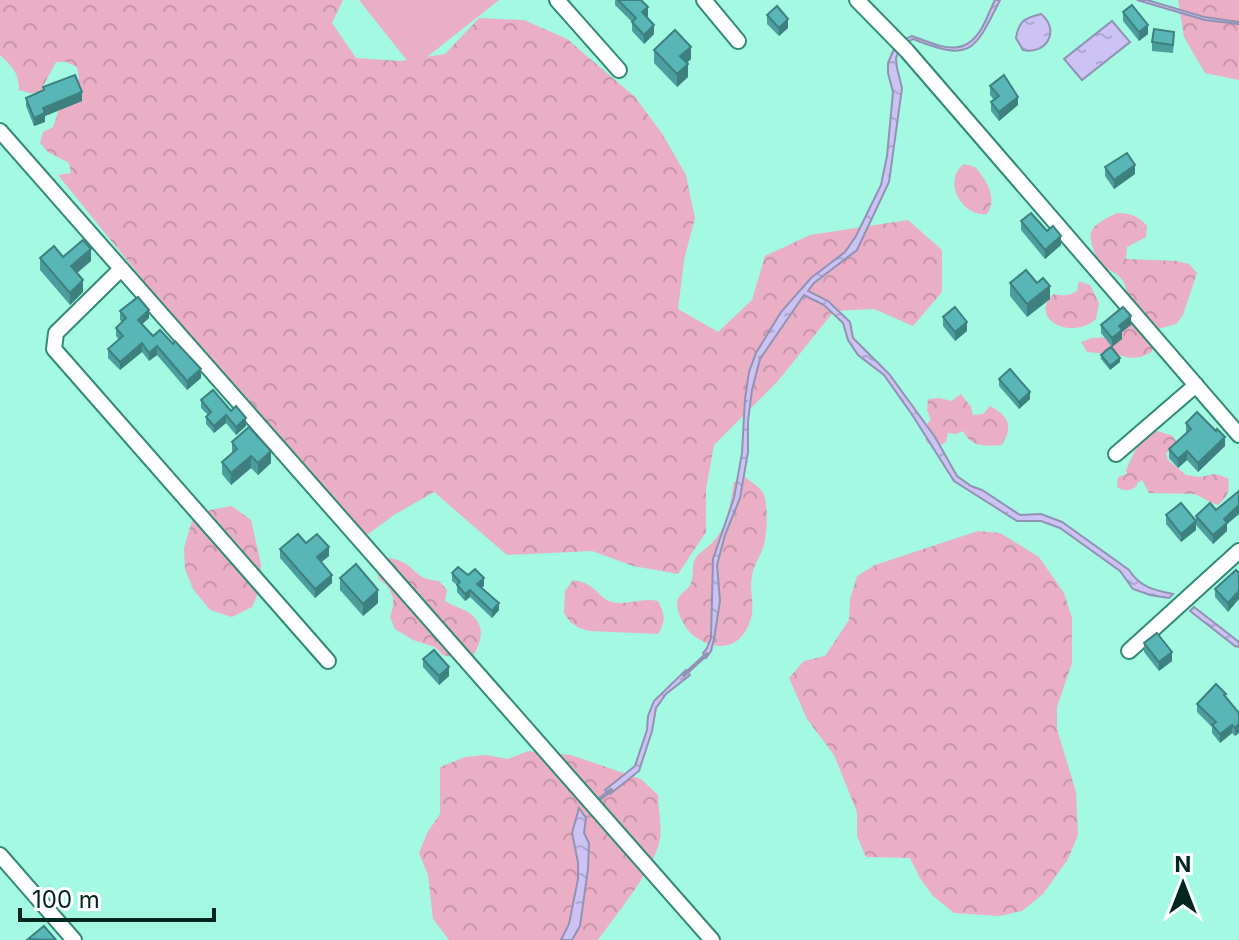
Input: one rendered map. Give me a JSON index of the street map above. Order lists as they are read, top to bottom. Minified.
{"scale_bar":"100 m","north":"top"}
